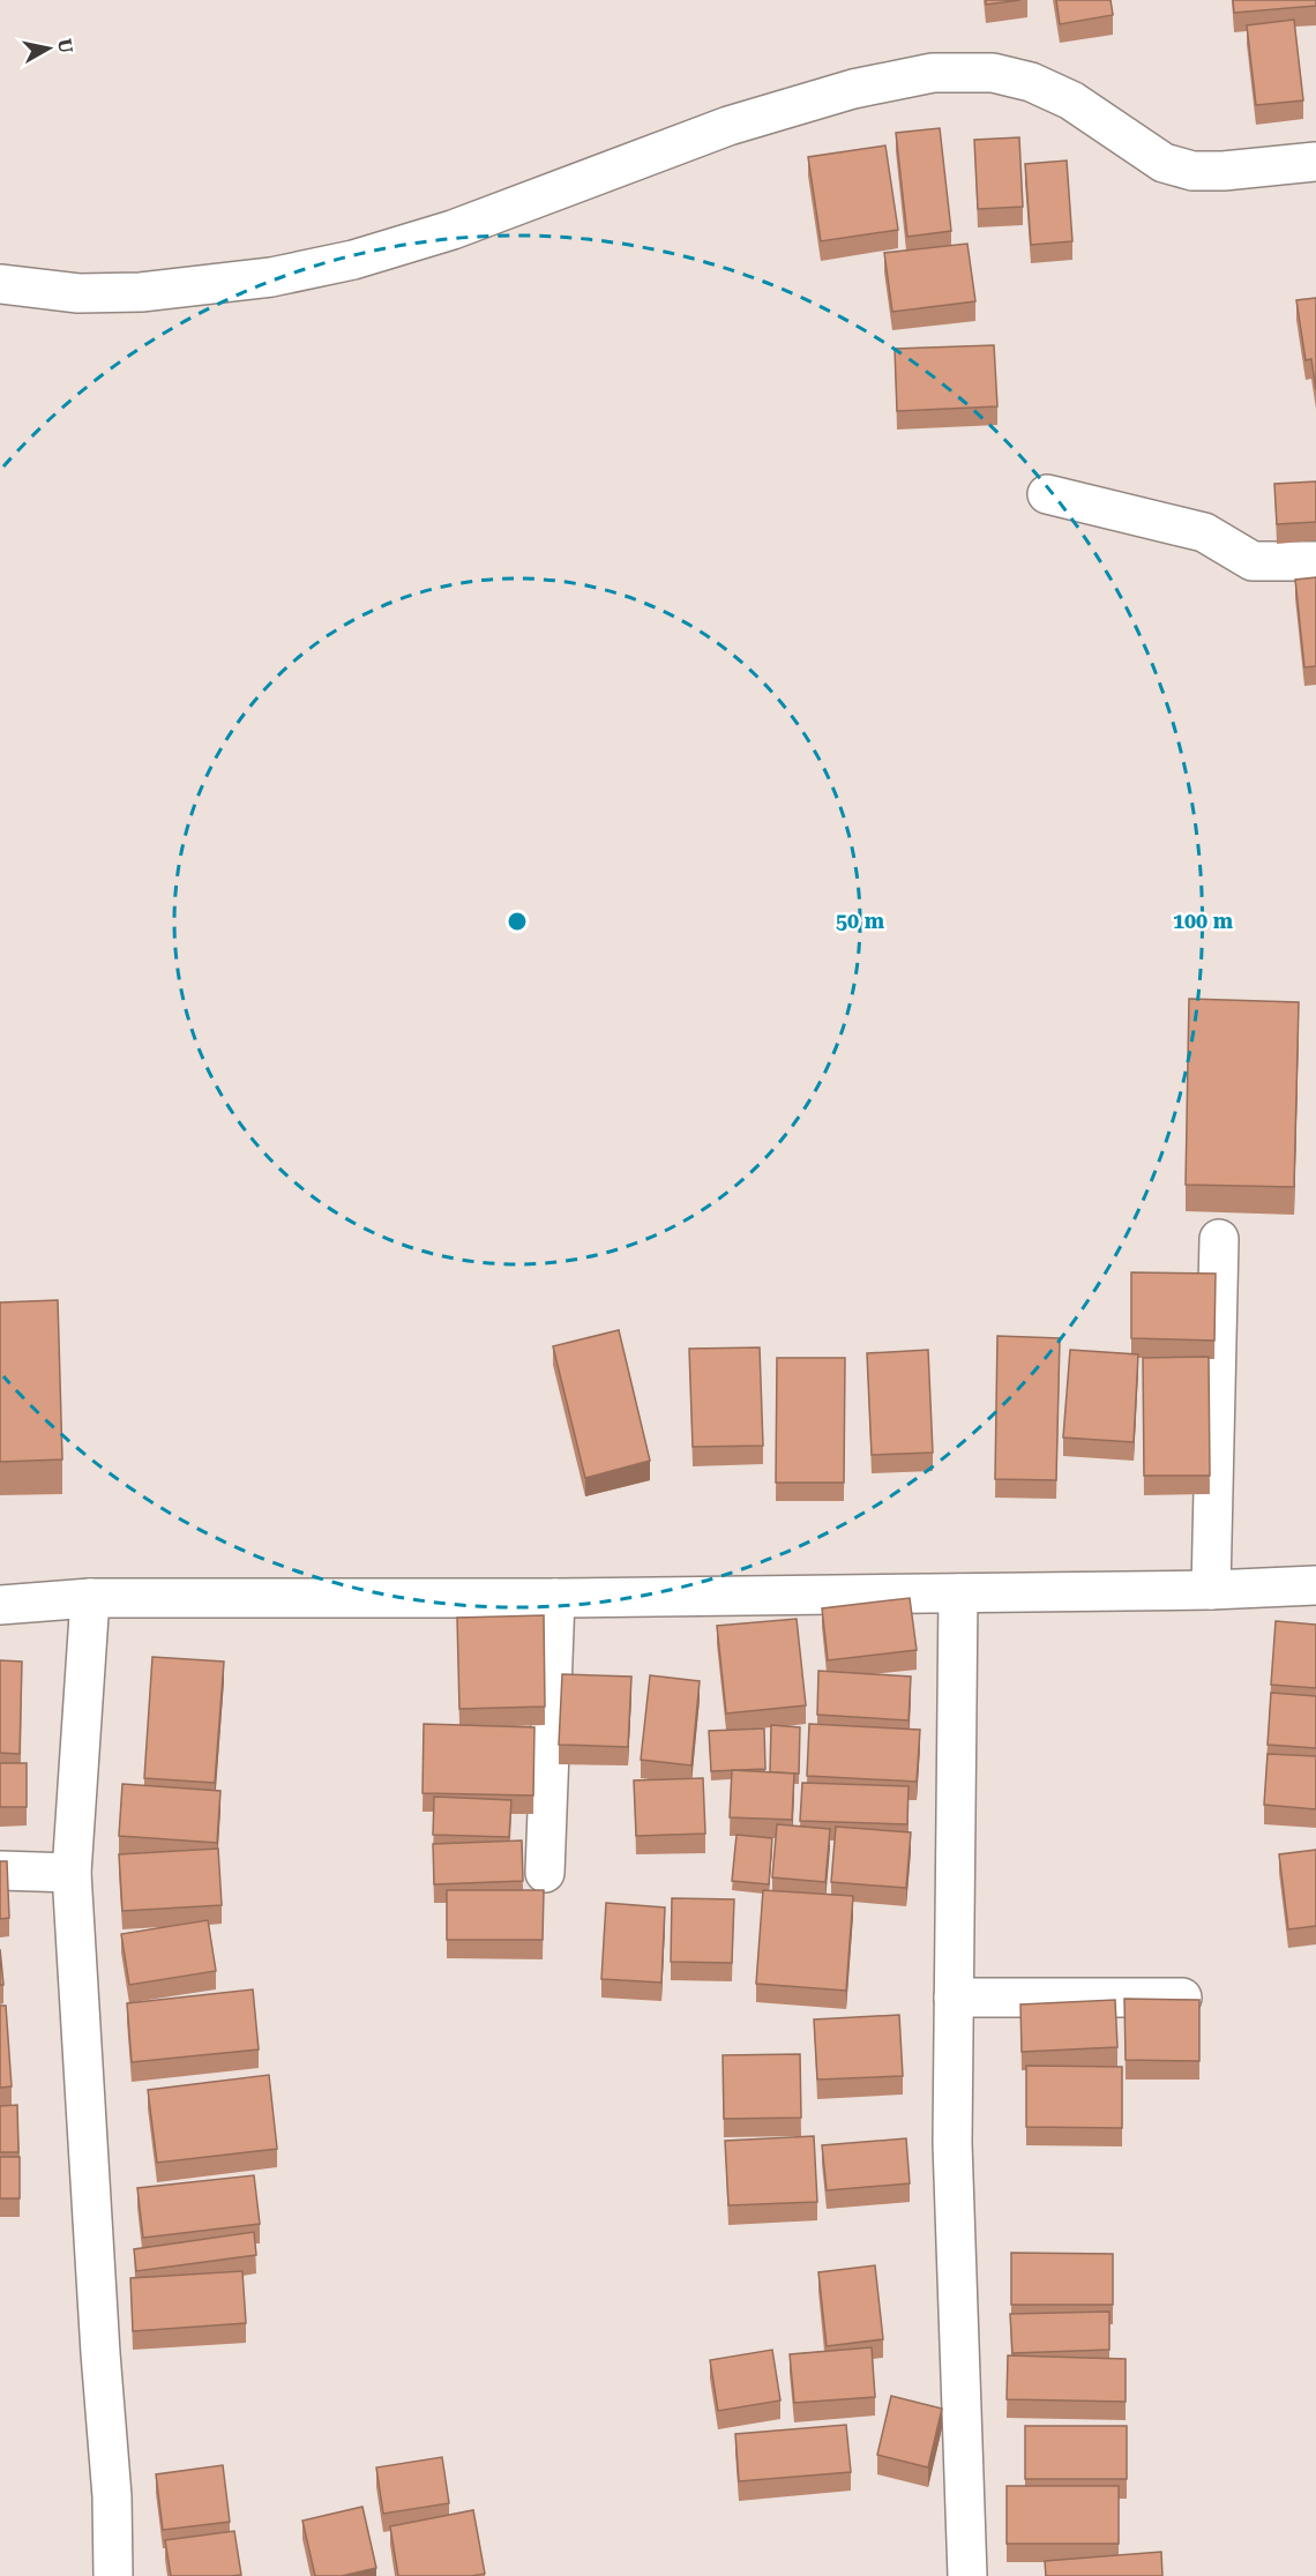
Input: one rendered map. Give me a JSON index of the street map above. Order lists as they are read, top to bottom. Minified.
{"north":"right","rings":["50 m","100 m"]}
